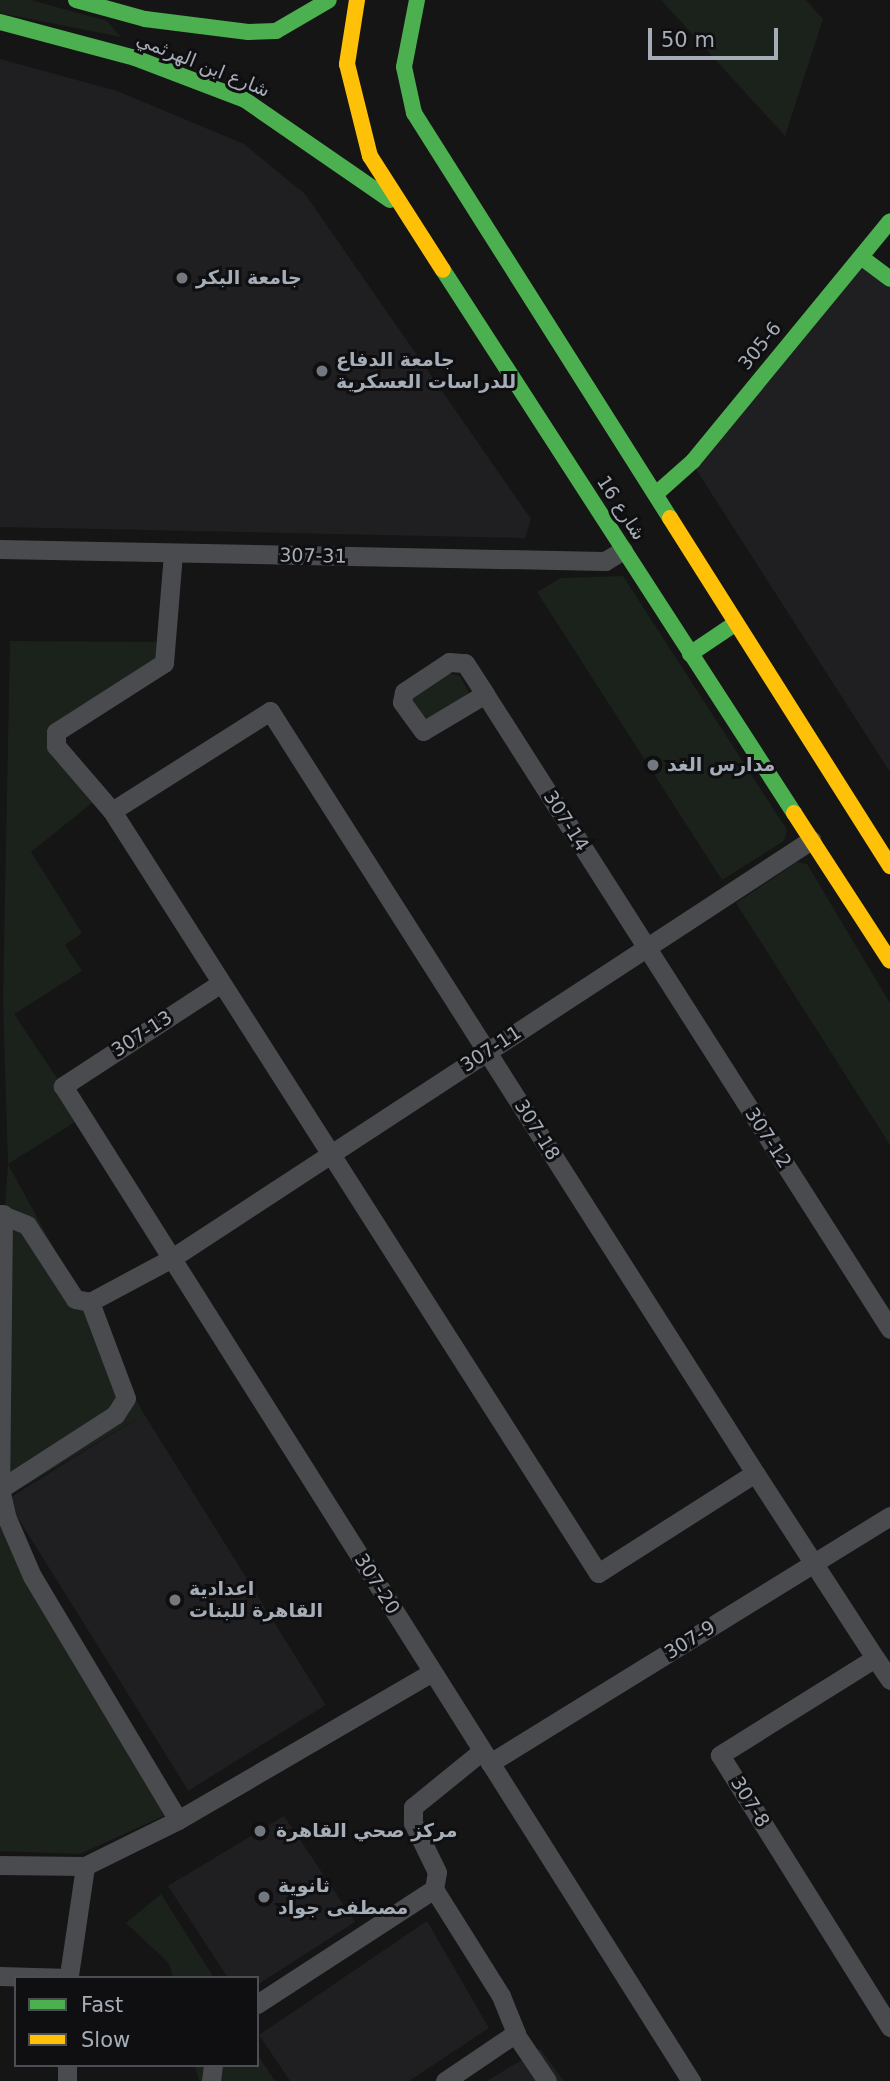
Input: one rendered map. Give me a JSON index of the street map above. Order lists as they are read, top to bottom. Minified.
{"streets":{"main road":["شارع ابن الهرثمي","305-6","شارع 16"],"street":["307-31","307-14","307-13","307-11","307-18","307-12","307-20","307-9","307-8"]},"crossings":[["شارع ابن الهرثمي","شارع 16"],["305-6","شارع 16"],["شارع 16","307-31"],["شارع 16","307-11"],["307-14","307-11"],["307-14","307-12"],["307-13","307-20"],["307-11","307-18"],["307-11","307-12"],["307-11","307-20"],["307-18","307-9"],["307-18","307-8"],["307-20","307-9"]],"places":["جامعة البكر","جامعة الدفاع للدراسات العسكرية","مدارس الغد","اعدادية القاهرة للبنات","مركز صحي القاهرة","ثانوية مصطفى جواد"],"legend":["Fast","Slow"],"scale_bar":"50 m"}
